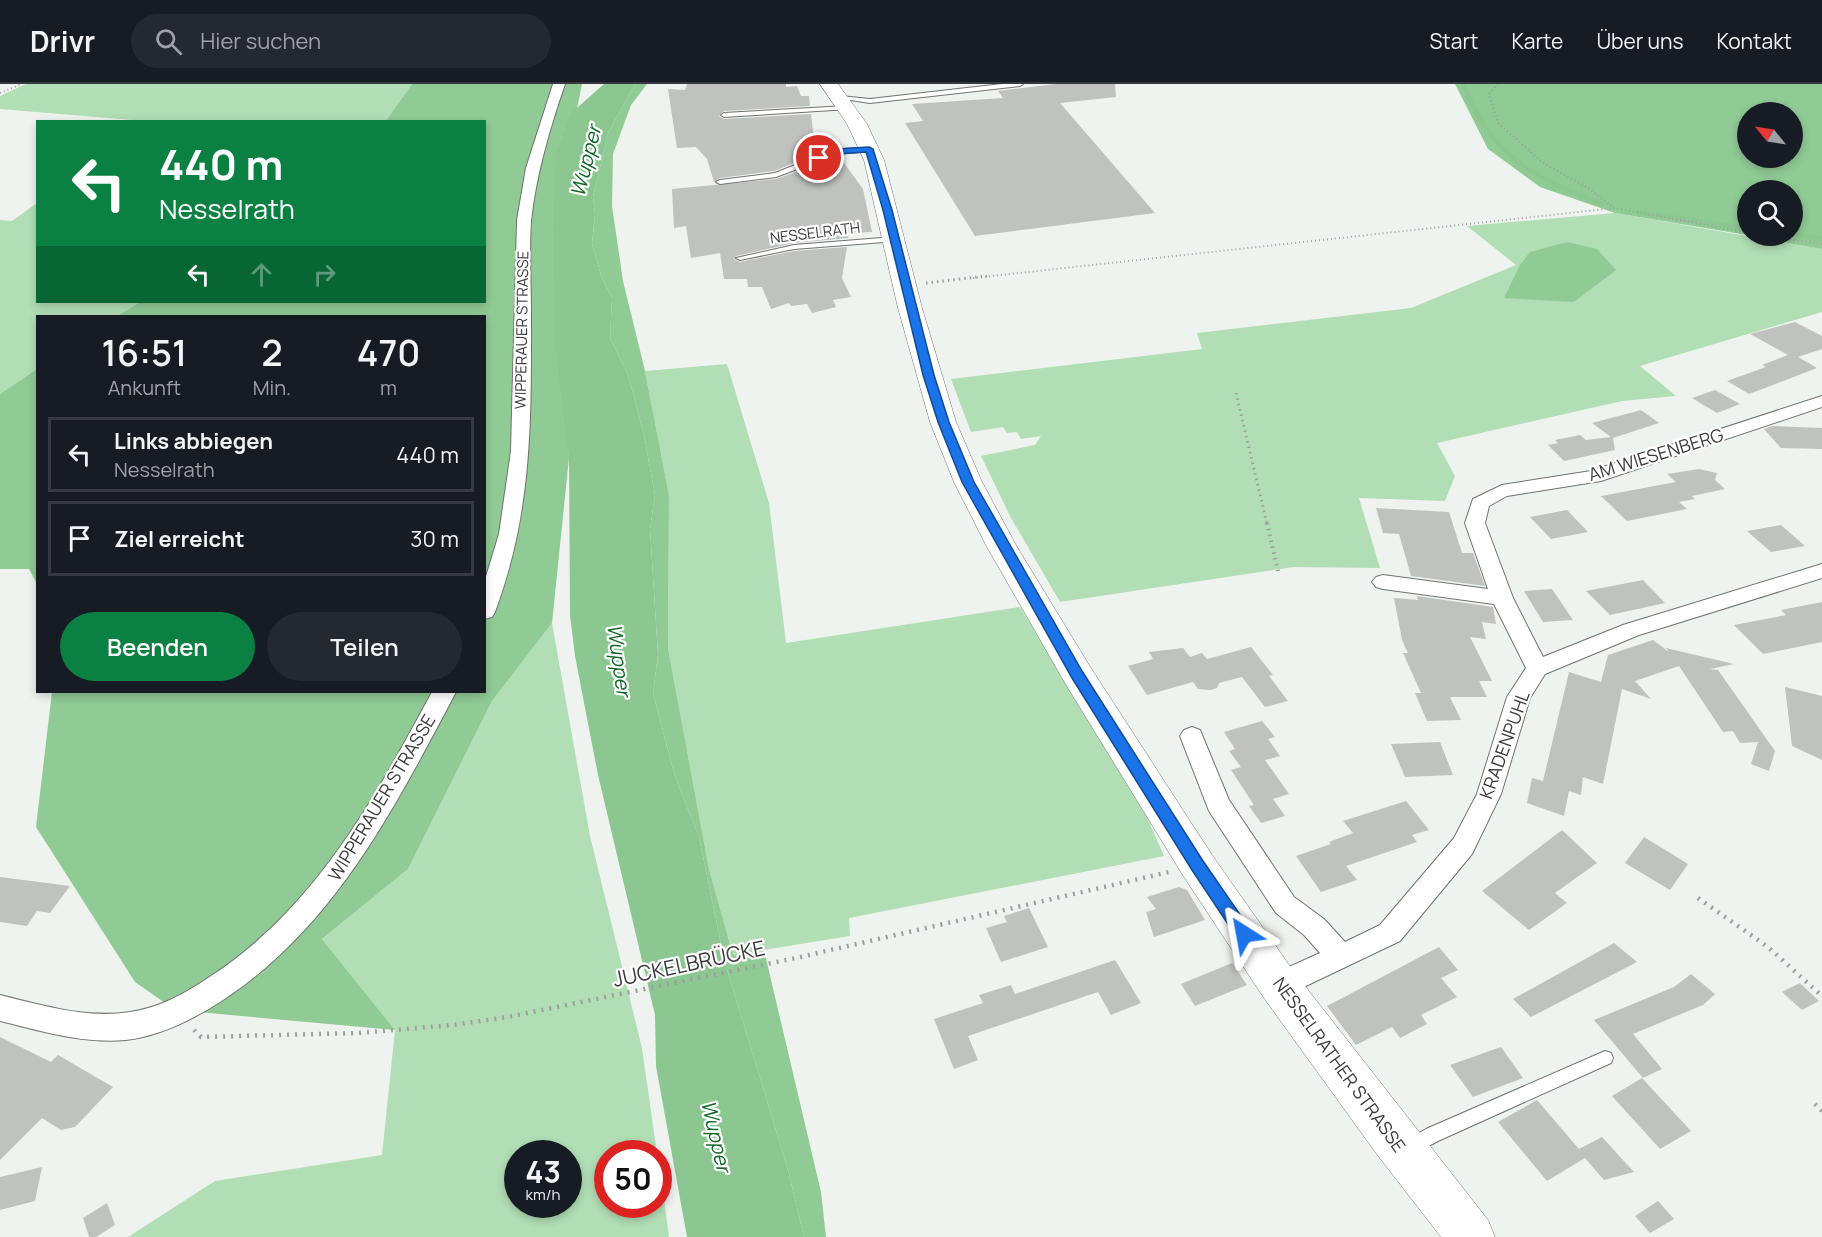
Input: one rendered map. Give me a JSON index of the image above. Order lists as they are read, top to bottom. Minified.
{"streets":{"main road":["NESSELRATHER STRASSE"],"street":["WIPPERAUER STRASSE","AM WIESENBERG","KRADENPUHL"],"lane":["NESSELRATH"],"path":["JUCKELBRÜCKE"]},"crossings":[["NESSELRATH","NESSELRATHER STRASSE"],["WIPPERAUER STRASSE","JUCKELBRÜCKE"],["AM WIESENBERG","KRADENPUHL"],["KRADENPUHL","NESSELRATHER STRASSE"],["JUCKELBRÜCKE","NESSELRATHER STRASSE"]],"water":["Wupper"],"north":"top left","page":{"header":"Drivr","search":"Hier suchen","nav":["Start","Karte","Über uns","Kontakt"],"turn":["440 m","Nesselrath"],"eta":["16:51","Ankunft","2","Min.","470","m"],"list":[{"name":"Links abbiegen","note":"Nesselrath","value":"440 m"},{"name":"Ziel erreicht","value":"30 m"}],"buttons":["Beenden","Teilen"],"speed":"43 km/h","limit":"50"}}
